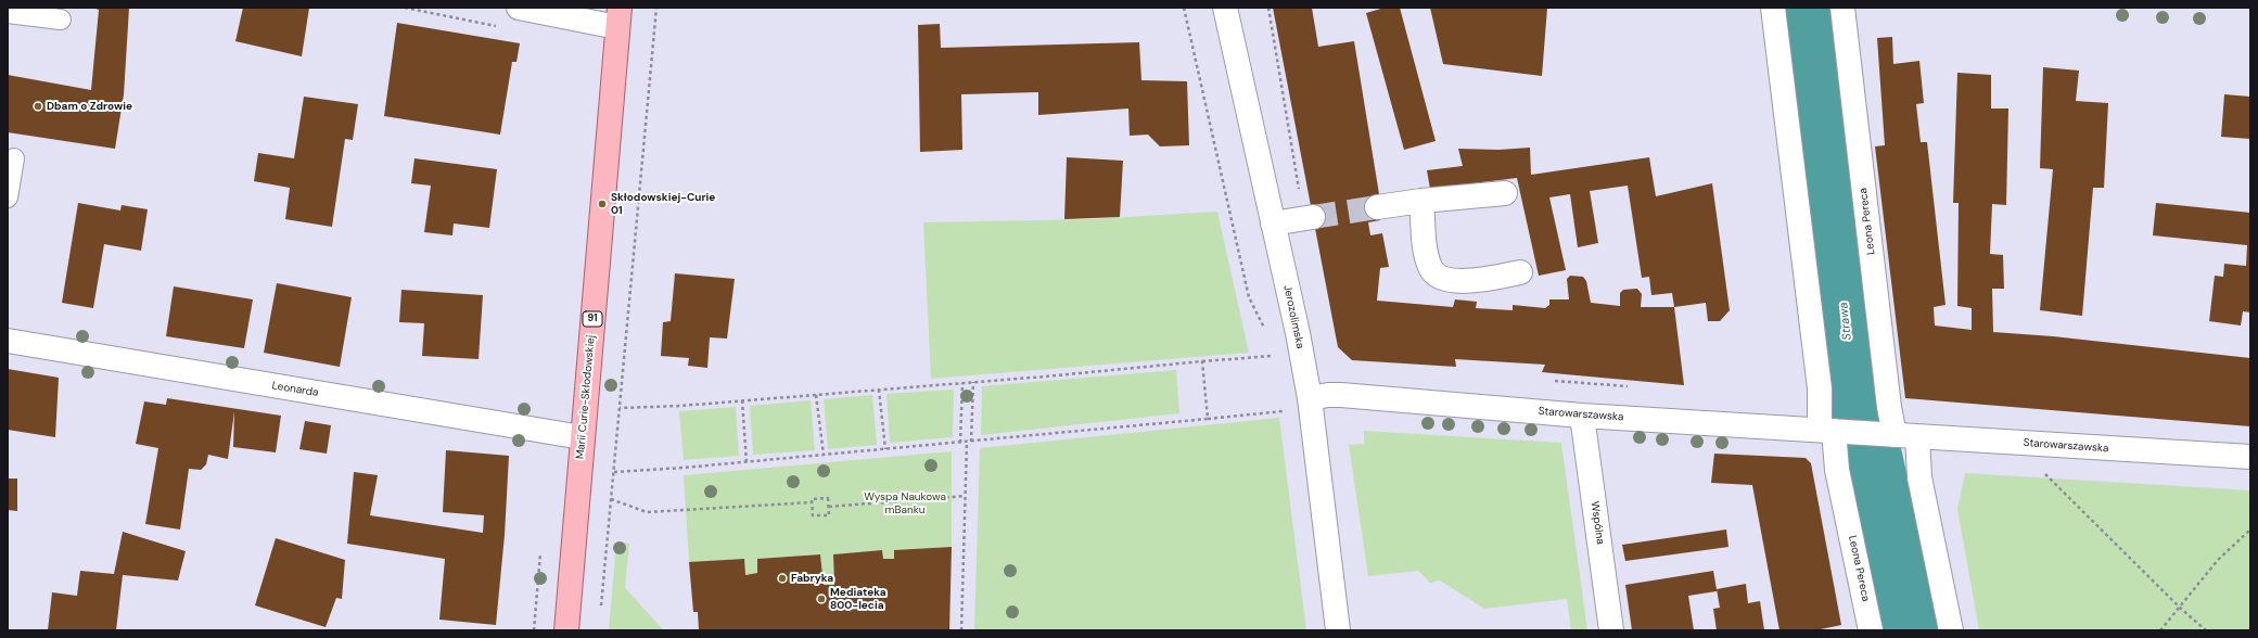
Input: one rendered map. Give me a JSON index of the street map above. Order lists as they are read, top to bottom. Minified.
{"streets":{"main road":["91","Marii Curie-Skłodowskiej"],"street":["Leona Pereca","Jerozolimska","Leonarda","Starowarszawska","Wspólna"]},"crossings":[["Leona Pereca","Starowarszawska"],["Jerozolimska","Starowarszawska"],["Leonarda","Marii Curie-Skłodowskiej"],["Starowarszawska","Wspólna"]],"water":["Strawa"],"parks":["Wyspa Naukowa mBanku"],"places":["Dbam o Zdrowie","Skłodowskiej-Curie 01","Fabryka","Mediateka 800-lecia"]}
